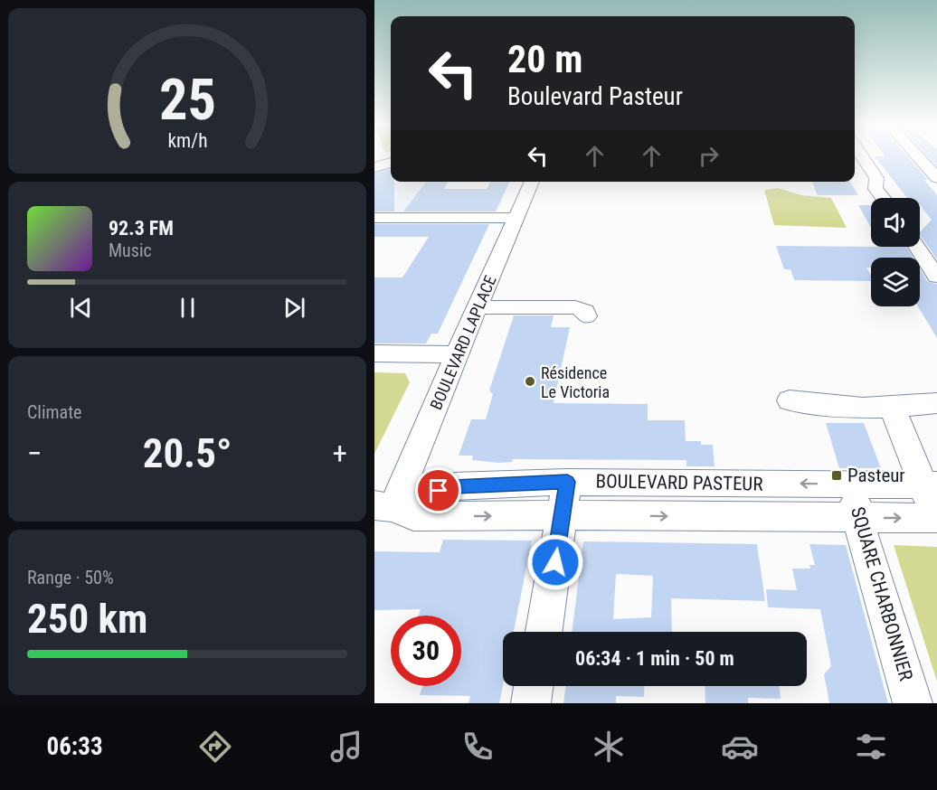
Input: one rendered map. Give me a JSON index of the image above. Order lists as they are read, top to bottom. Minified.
{"streets":{"street":["BOULEVARD LAPLACE","BOULEVARD PASTEUR","SQUARE CHARBONNIER"]},"crossings":[["BOULEVARD LAPLACE","BOULEVARD PASTEUR"],["BOULEVARD PASTEUR","SQUARE CHARBONNIER"]],"places":{"other":["Résidence Le Victoria"],"transit":["Pasteur"]},"page":{"turn":["20 m","Boulevard Pasteur"],"song":["92.3 FM","Music"],"tile":["Climate",["Range · 50%","250 km"]],"heat":["−","20.5°","+"],"limit":"30","trip":"06:34 · 1 min · 50 m","tabs":"06:33","gauge":["25","km/h"]}}
